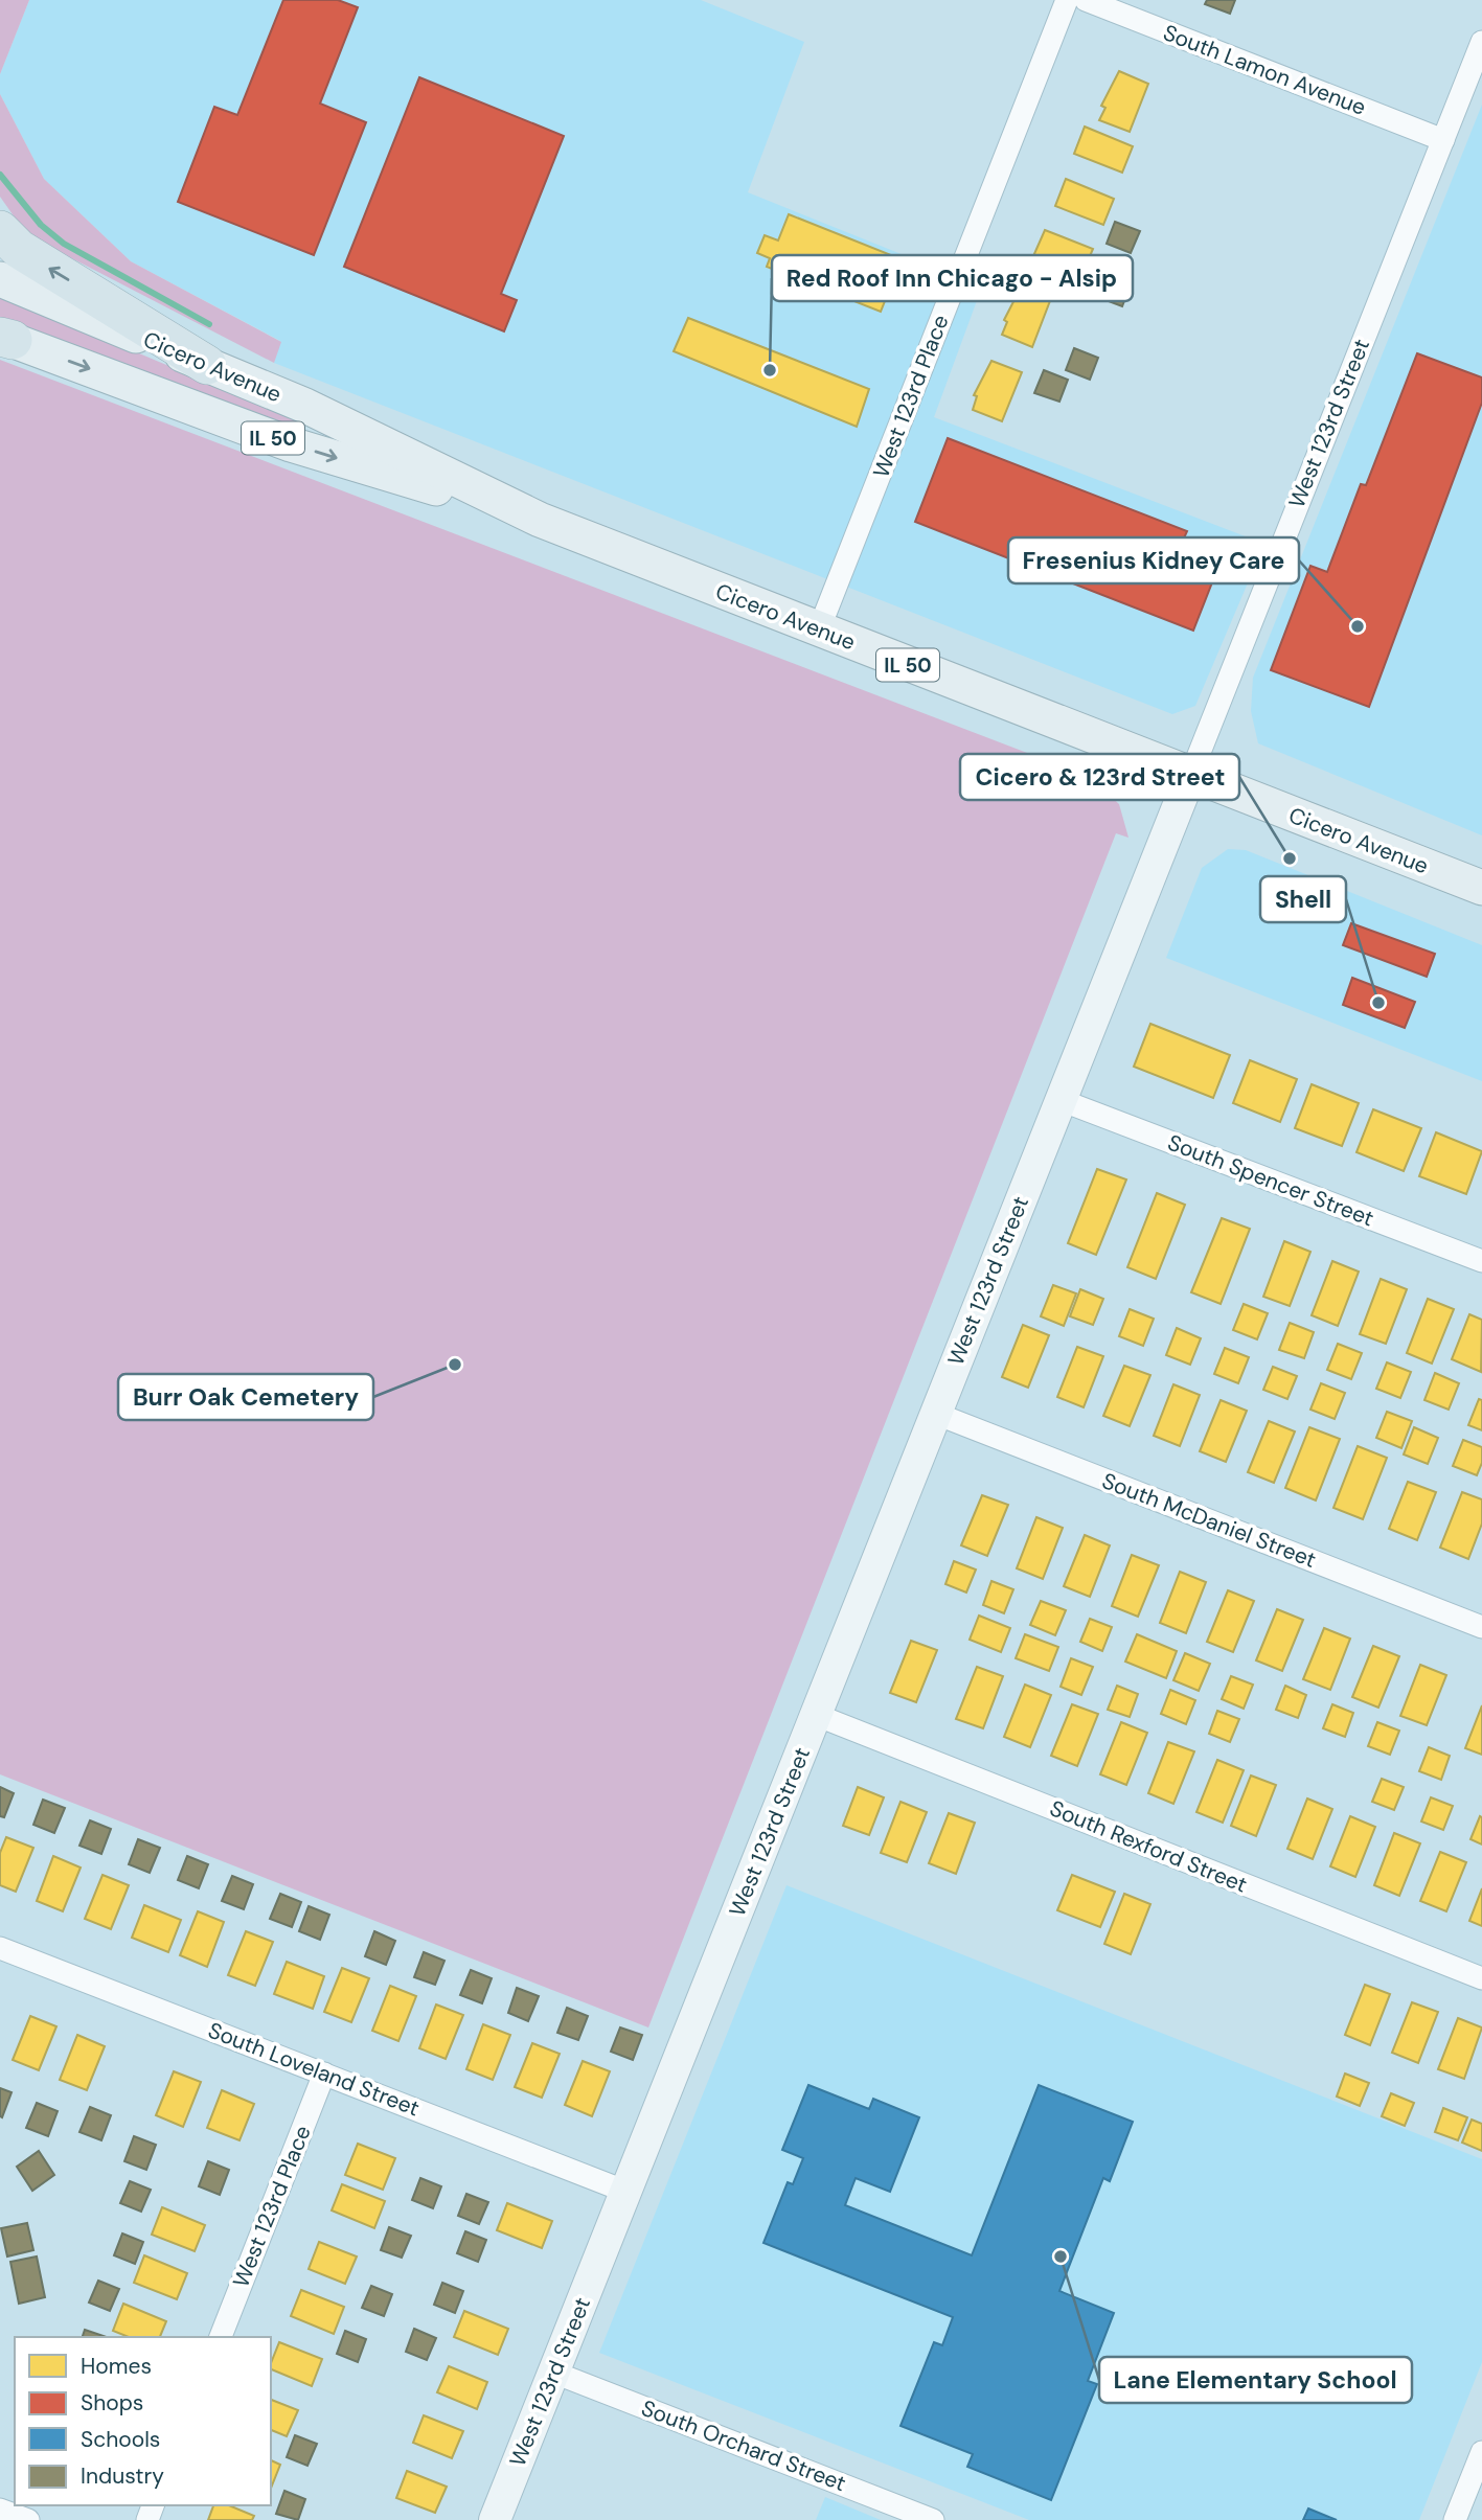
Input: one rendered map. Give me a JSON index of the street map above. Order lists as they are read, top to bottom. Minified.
{"streets":{"main road":["Cicero Avenue","IL 50"],"street":["South Lamon Avenue","West 123rd Place","West 123rd Street","South Spencer Street","South McDaniel Street","South Rexford Street","South Loveland Street","South Orchard Street"]},"crossings":[["South Lamon Avenue","West 123rd Street"],["Cicero Avenue","West 123rd Place"],["Cicero Avenue","West 123rd Street"],["West 123rd Place","South Loveland Street"],["West 123rd Street","South Spencer Street"],["West 123rd Street","South McDaniel Street"],["West 123rd Street","South Rexford Street"],["West 123rd Street","South Loveland Street"],["West 123rd Street","South Orchard Street"]],"places":["Red Roof Inn Chicago - Alsip","Fresenius Kidney Care","Cicero & 123rd Street","Shell","Burr Oak Cemetery","Lane Elementary School"],"legend":["Homes","Shops","Schools","Industry"]}
